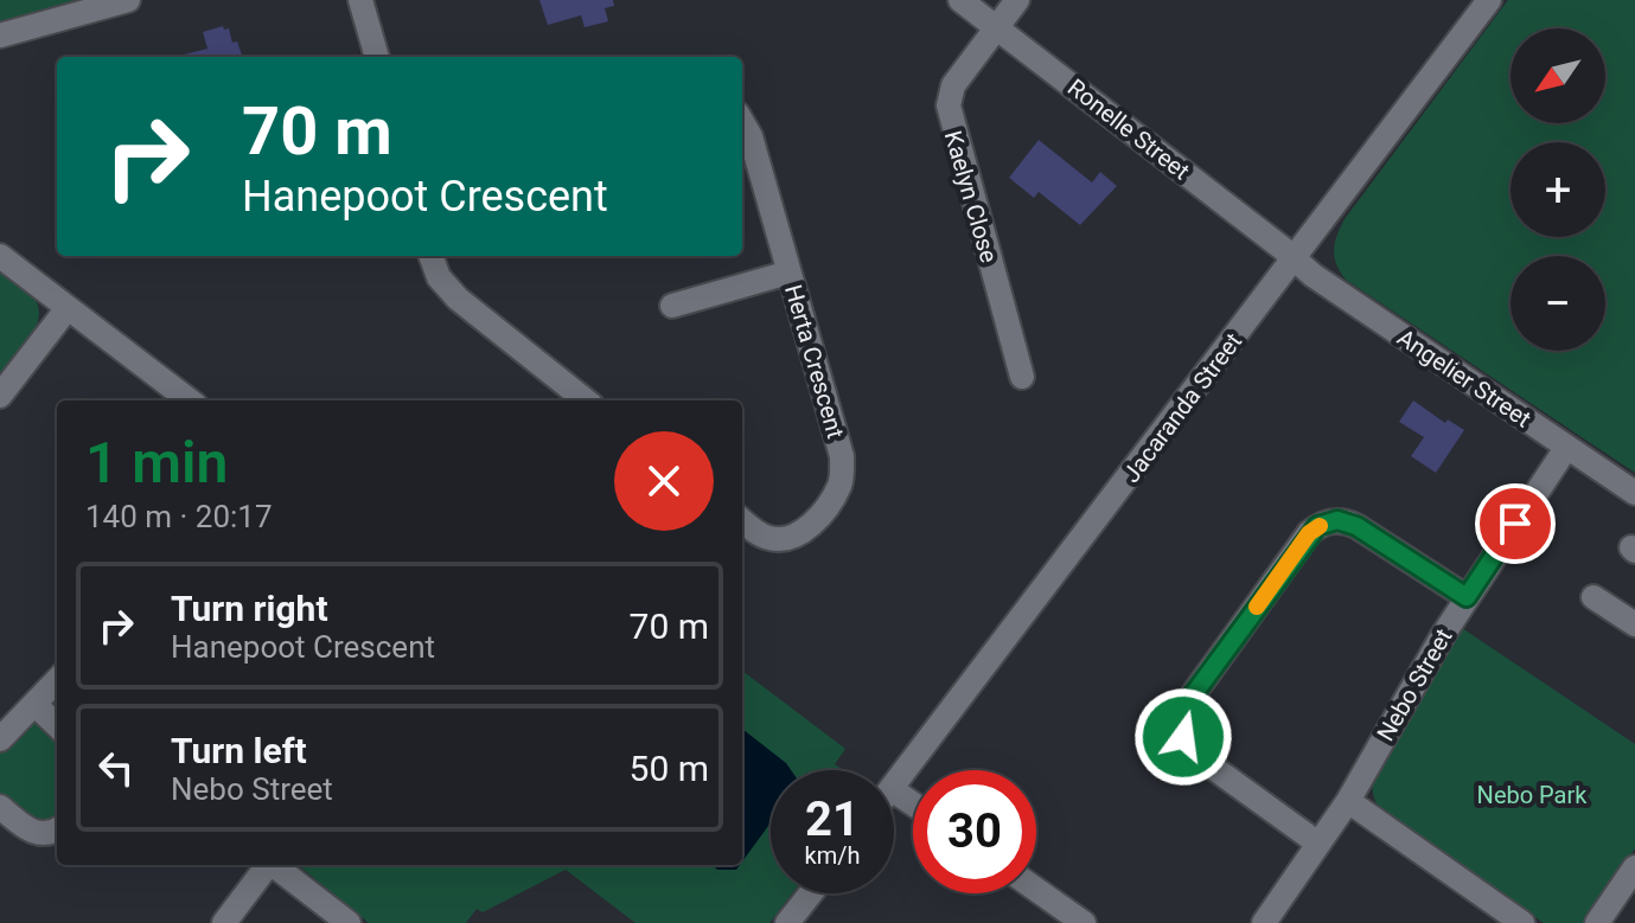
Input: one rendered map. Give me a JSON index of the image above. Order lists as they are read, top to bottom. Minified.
{"streets":{"street":["Ronelle Street","Kaelyn Close","Herta Crescent","Angelier Street","Jacaranda Street","Nebo Street"]},"crossings":[["Ronelle Street","Kaelyn Close"],["Ronelle Street","Angelier Street"],["Ronelle Street","Jacaranda Street"],["Angelier Street","Jacaranda Street"],["Angelier Street","Nebo Street"]],"parks":["Nebo Park"],"north":"bottom left","page":{"map_buttons":["+","−"],"turn":["70 m","Hanepoot Crescent"],"heading":["1 min","140 m · 20:17"],"list":[{"name":"Turn right","note":"Hanepoot Crescent","value":"70 m"},{"name":"Turn left","note":"Nebo Street","value":"50 m"}],"speed":"21 km/h","limit":"30"}}
